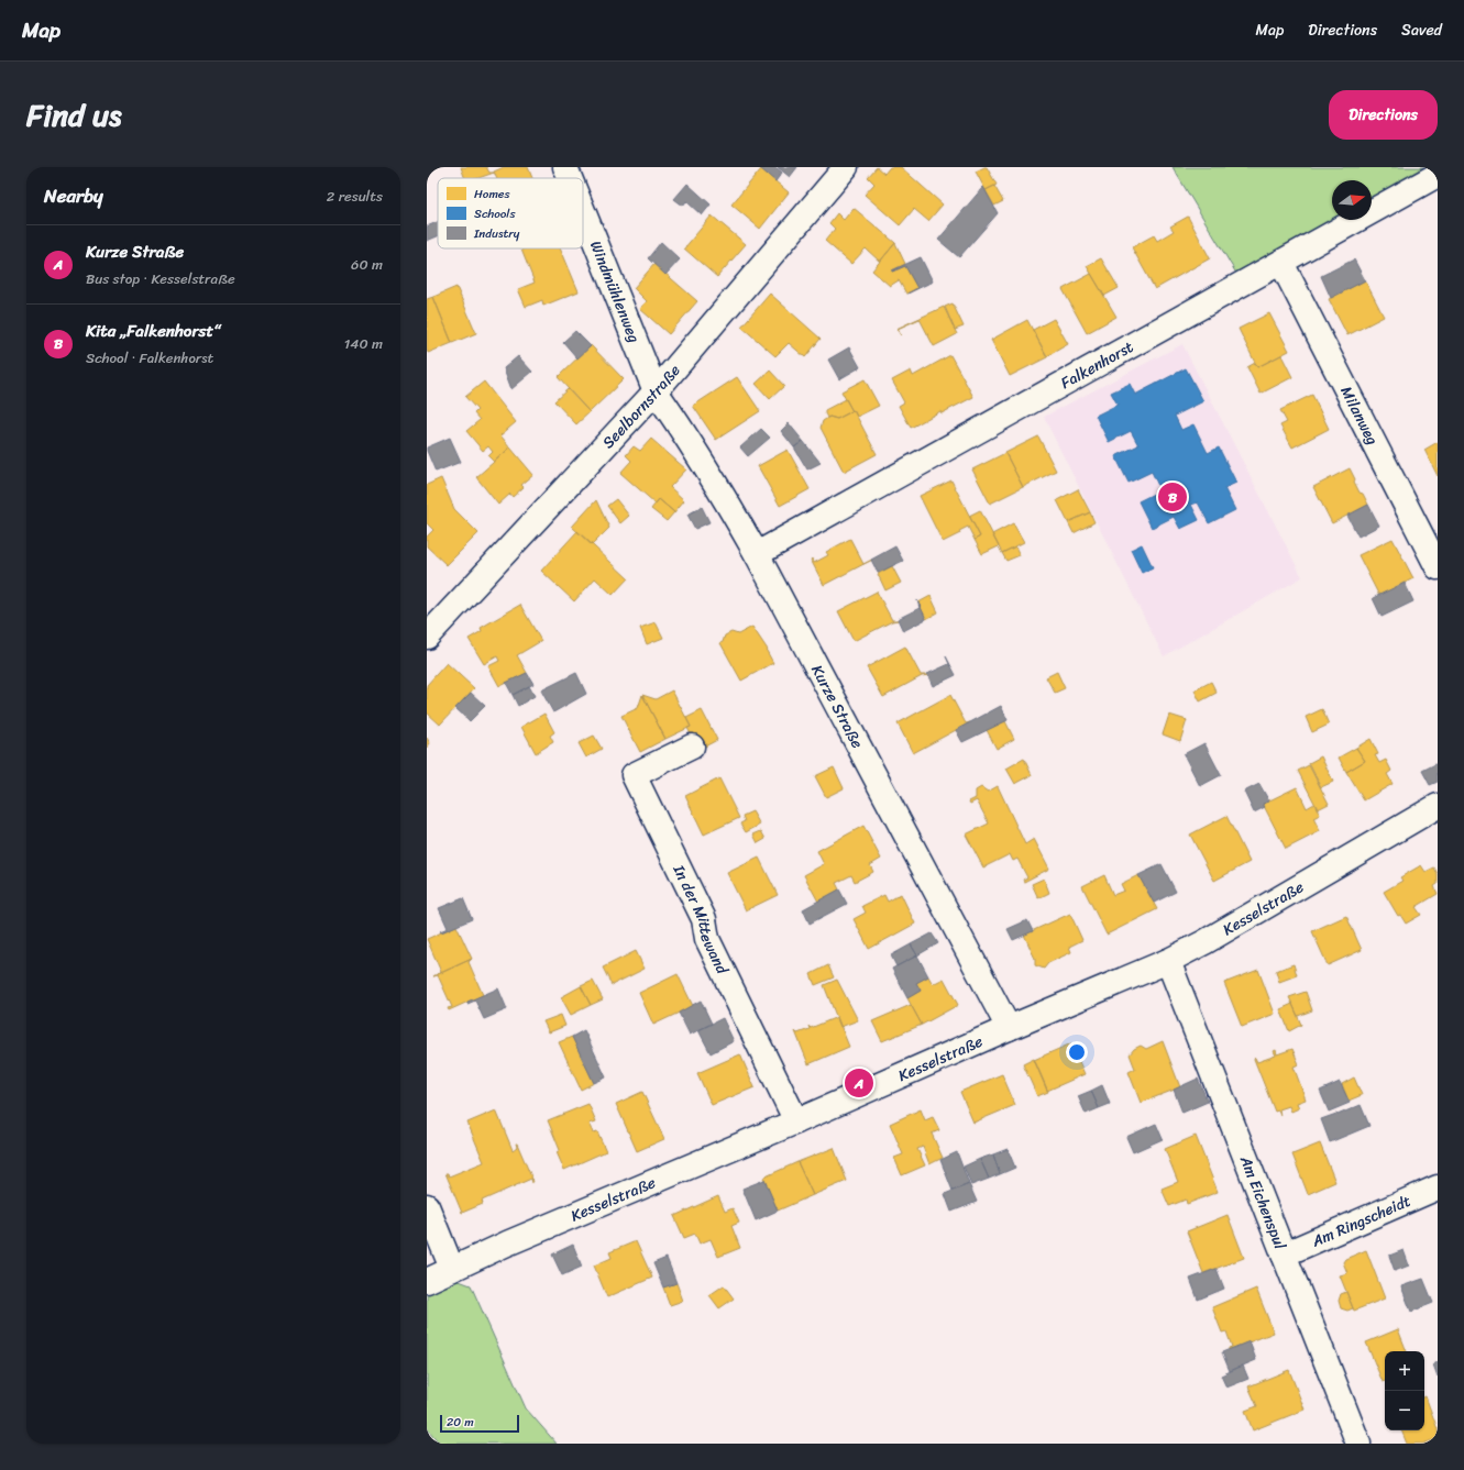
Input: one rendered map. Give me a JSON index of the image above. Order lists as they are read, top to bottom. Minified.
{"streets":{"street":["Windmühlenweg","Falkenhorst","Seelbornstraße","Milanweg","Kurze Straße","Kesselstraße","In der Mittewand","Am Eichenspul","Am Ringscheidt"]},"crossings":[["Windmühlenweg","Seelbornstraße"],["Windmühlenweg","Kurze Straße"],["Falkenhorst","Milanweg"],["Falkenhorst","Kurze Straße"],["Seelbornstraße","Kurze Straße"],["Kurze Straße","Kesselstraße"],["Kesselstraße","In der Mittewand"],["Kesselstraße","Am Eichenspul"],["Am Eichenspul","Am Ringscheidt"]],"legend":["Homes","Schools","Industry"],"scale_bar":"20 m","north":"right","page":{"header":"Map","nav":["Map","Directions","Saved"],"title":"Find us","buttons":"Directions","heading":["Nearby","2 results"],"list":[{"mark":"A","name":"Kurze Straße","note":"Bus stop · Kesselstraße","value":"60 m"},{"mark":"B","name":"Kita „Falkenhorst“","note":"School · Falkenhorst","value":"140 m"}],"pins":["B","A"],"map_buttons":["+","−"],"scale":"20 m"}}
